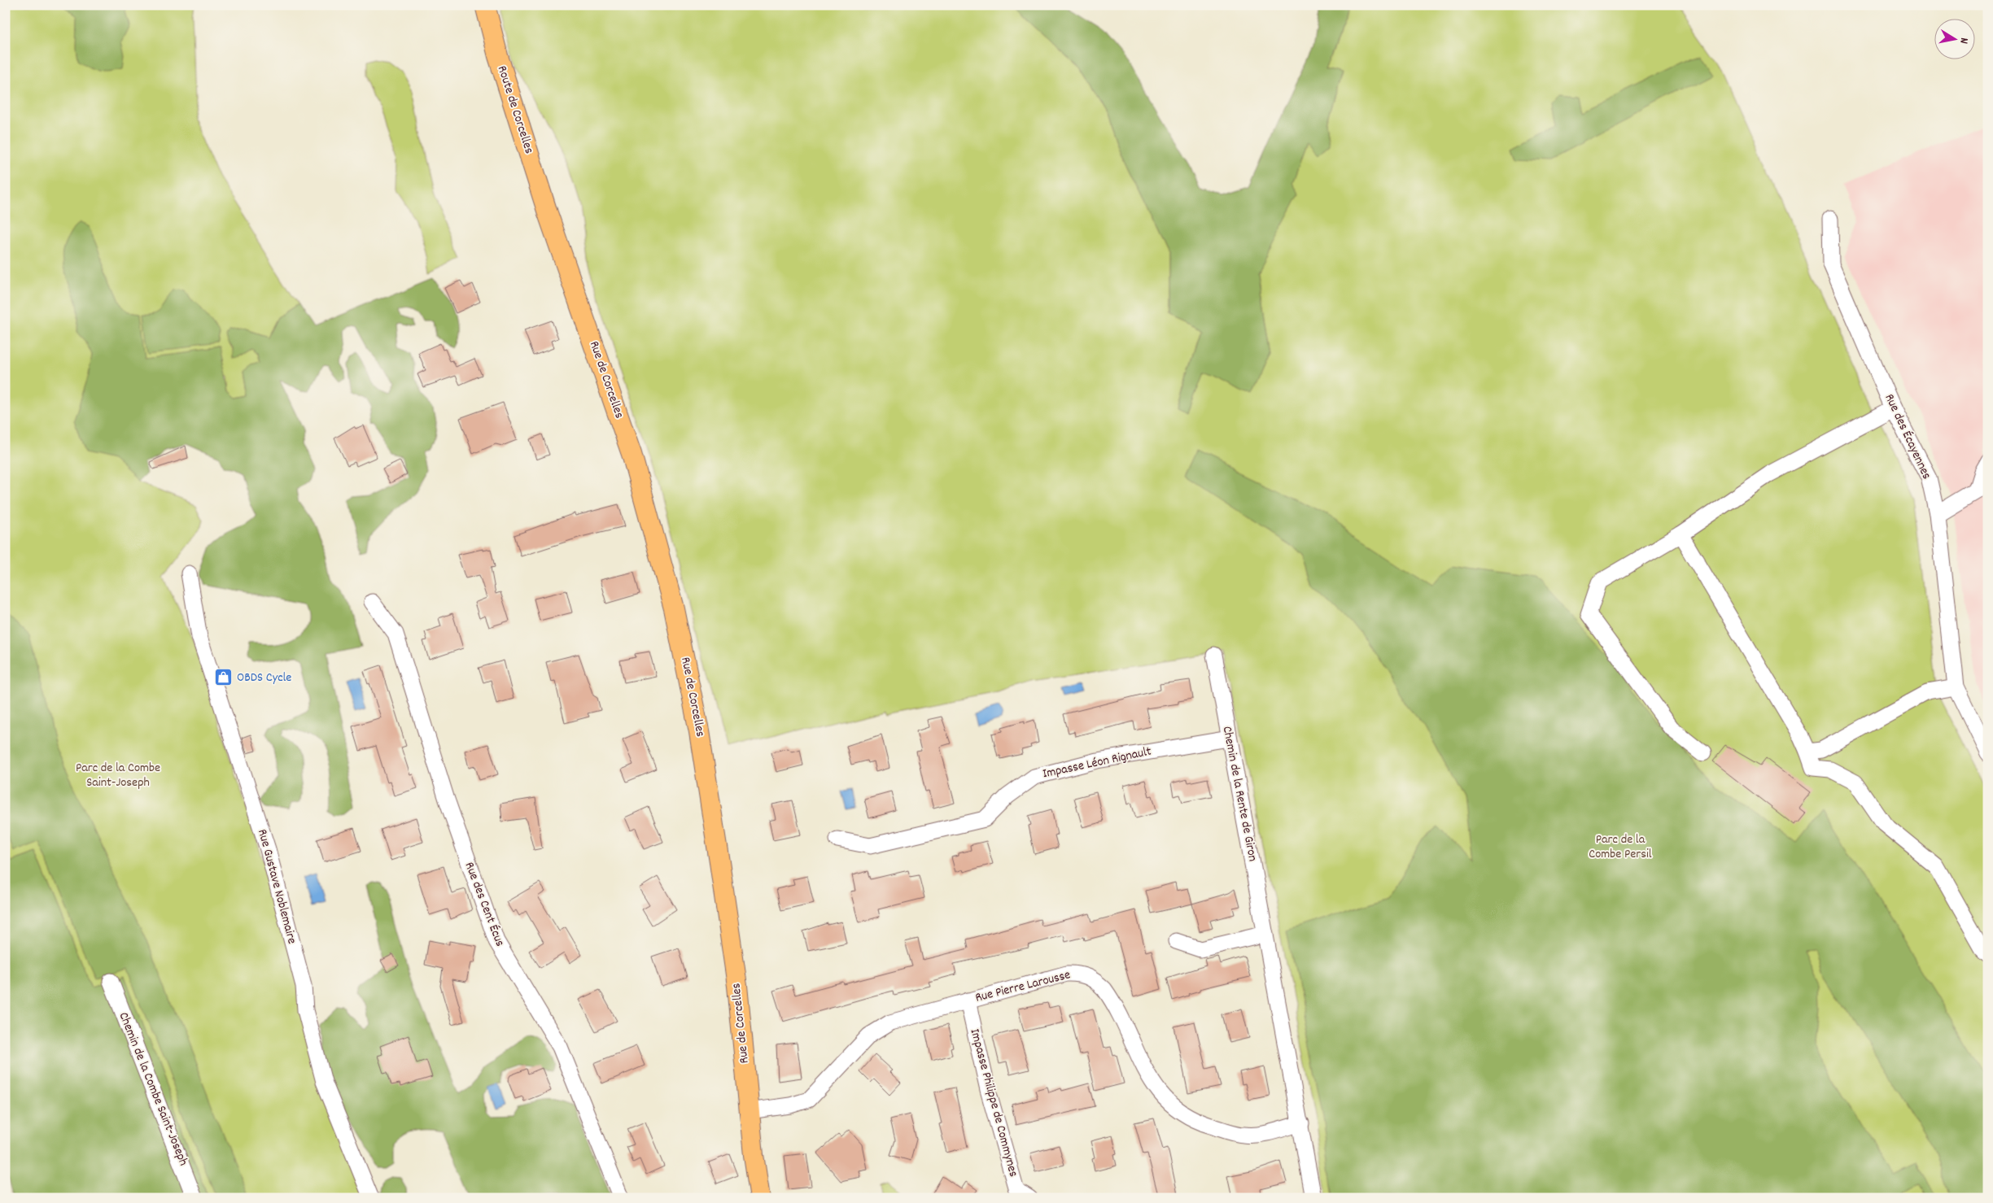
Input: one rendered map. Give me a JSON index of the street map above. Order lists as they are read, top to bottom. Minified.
{"streets":{"main road":["Route de Corcelles","Rue de Corcelles"],"street":["Rue des Écayennes","Impasse Léon Rignault","Chemin de la Rente de Giron","Rue Gustave Noblemaire","Rue des Cent Écus","Rue Pierre Larousse","Chemin de la Combe Saint-Joseph","Impasse Philippe de Commynes"]},"crossings":[["Route de Corcelles","Rue de Corcelles"],["Rue de Corcelles","Rue Pierre Larousse"],["Impasse Léon Rignault","Chemin de la Rente de Giron"],["Chemin de la Rente de Giron","Rue Pierre Larousse"],["Rue Pierre Larousse","Impasse Philippe de Commynes"]],"parks":["Parc de la Combe Saint-Joseph","Parc de la Combe Persil"],"places":{"shop":["OBDS Cycle"]},"north":"right"}
